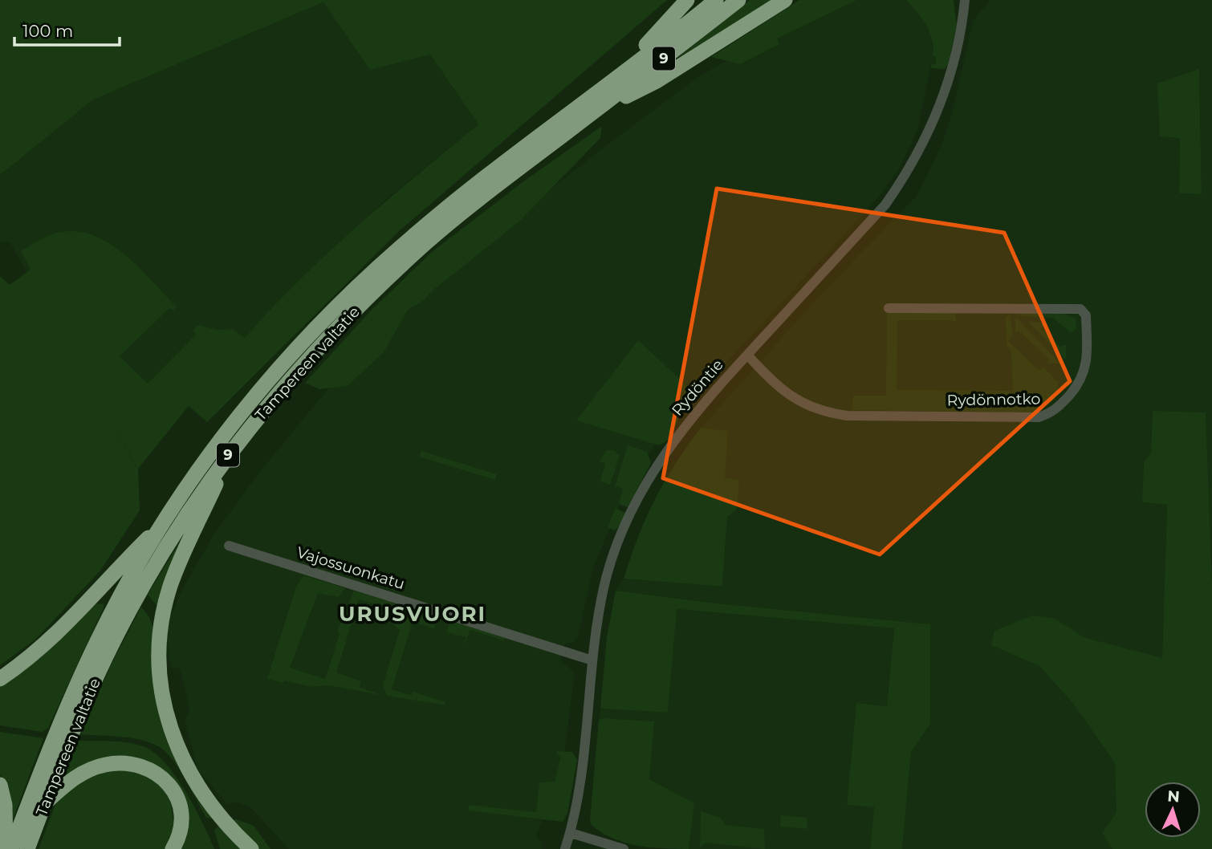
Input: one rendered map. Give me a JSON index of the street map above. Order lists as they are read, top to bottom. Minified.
{"streets":{"highway":["9","Tampereen valtatie"],"street":["Rydöntie","Rydönnotko","Vajossuonkatu"]},"crossings":[["Rydöntie","Rydönnotko"],["Rydöntie","Vajossuonkatu"]],"districts":["URUSVUORI"],"scale_bar":"100 m","north":"top"}
